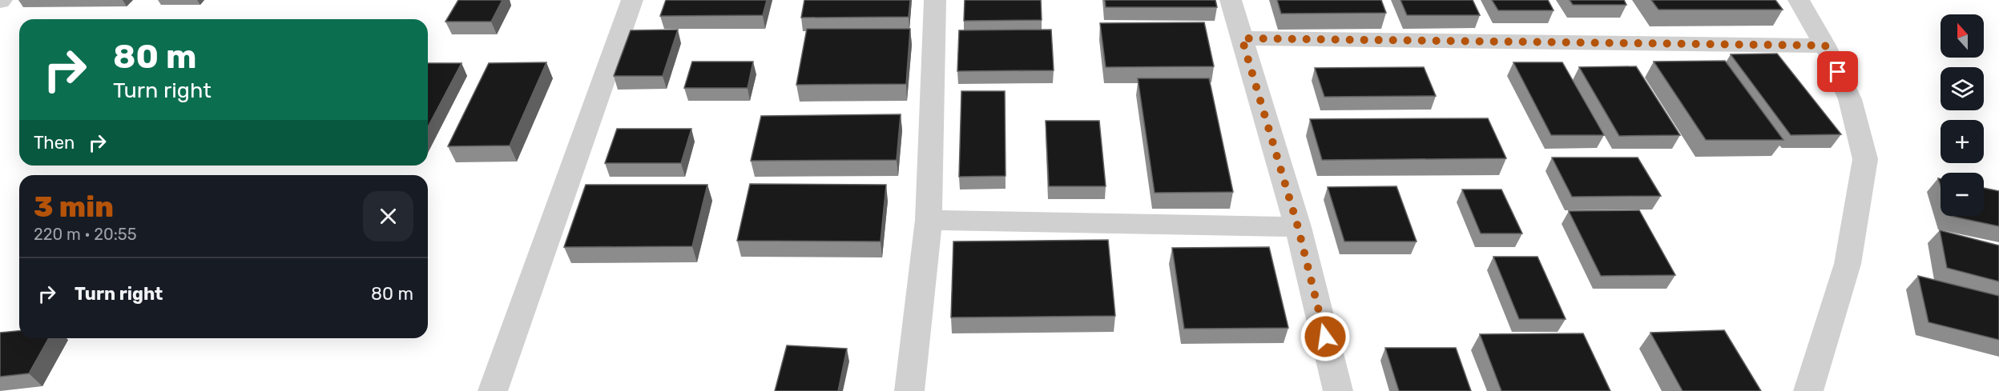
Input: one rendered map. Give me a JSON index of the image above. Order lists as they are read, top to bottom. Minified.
{"north":"top","page":{"map_buttons":["+","−"],"turn":["80 m","Turn right"],"then":"Then","heading":["3 min","220 m · 20:55"],"list":[{"name":"Turn right","value":"80 m"}]}}
